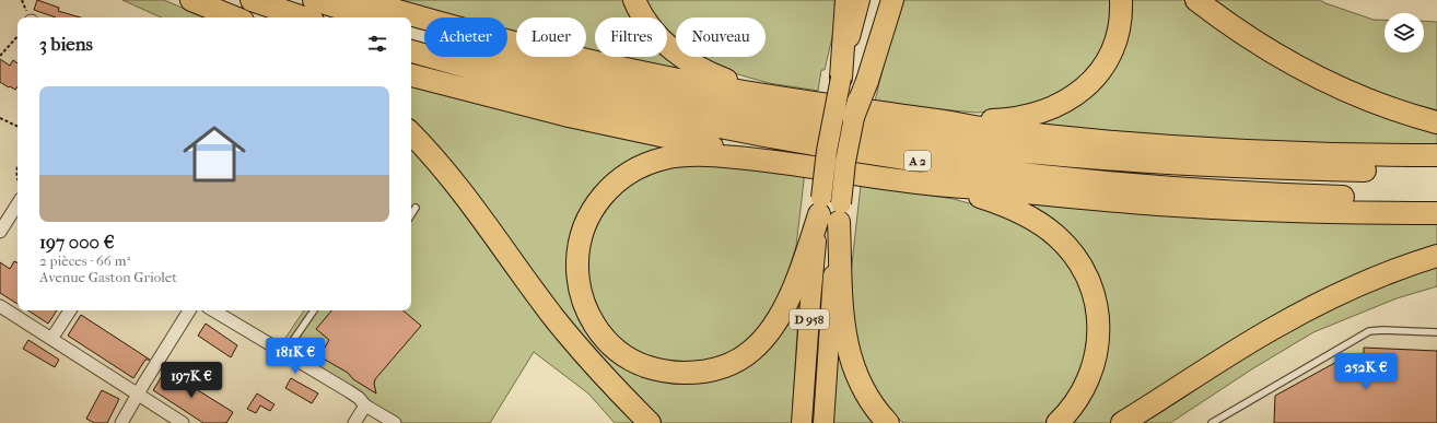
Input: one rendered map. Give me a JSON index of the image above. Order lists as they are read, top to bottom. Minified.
{"streets":{"highway":["A 2"],"main road":["D 958"]},"page":{"chip":["Acheter","Louer","Filtres","Nouveau"],"heading":"3 biens","list":[{"name":"197 000 €","note":"2 pièces · 66 m² · Avenue Gaston Griolet"}],"price":["181K €","252K €","197K €"]}}
